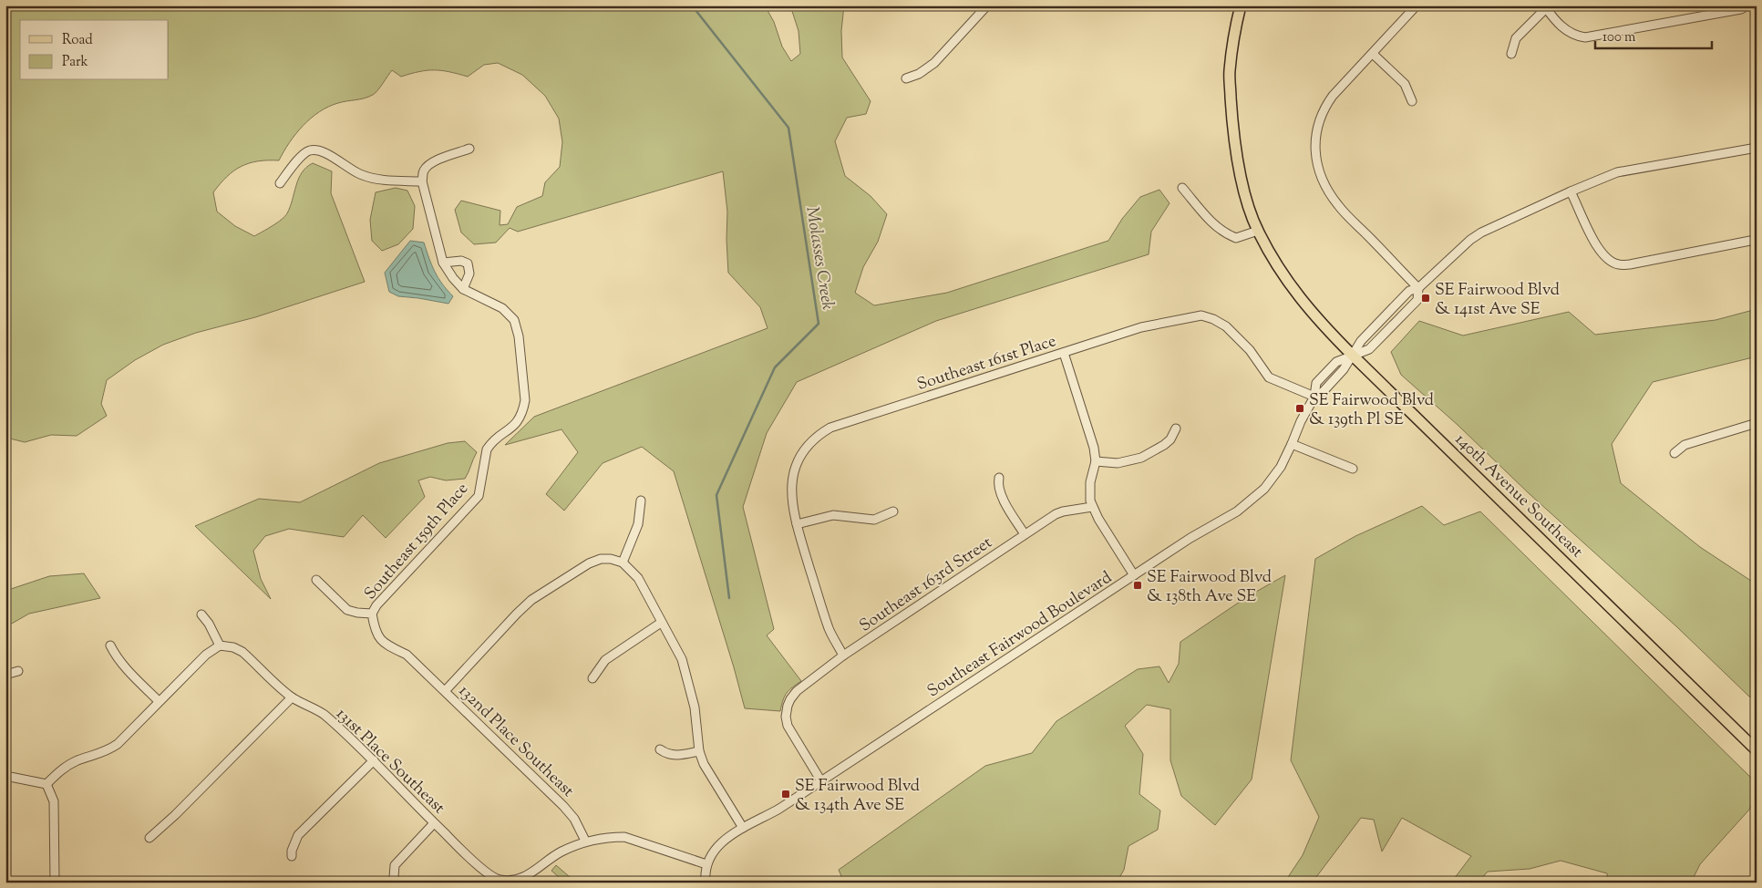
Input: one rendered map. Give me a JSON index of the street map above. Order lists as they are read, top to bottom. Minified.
{"streets":{"main road":["140th Avenue Southeast"],"street":["Southeast 161st Place","Southeast 159th Place","Southeast 163rd Street","Southeast Fairwood Boulevard","132nd Place Southeast","131st Place Southeast"]},"crossings":[["Southeast 161st Place","Southeast 163rd Street"],["Southeast 161st Place","Southeast Fairwood Boulevard"],["140th Avenue Southeast","Southeast Fairwood Boulevard"],["Southeast 159th Place","132nd Place Southeast"],["Southeast 163rd Street","Southeast Fairwood Boulevard"],["132nd Place Southeast","131st Place Southeast"]],"water":["Molasses Creek"],"places":{"transit":["SE Fairwood Blvd & 141st Ave SE","SE Fairwood Blvd & 139th Pl SE","SE Fairwood Blvd & 138th Ave SE","SE Fairwood Blvd & 134th Ave SE"]},"legend":["Road","Park"],"scale_bar":"100 m"}
